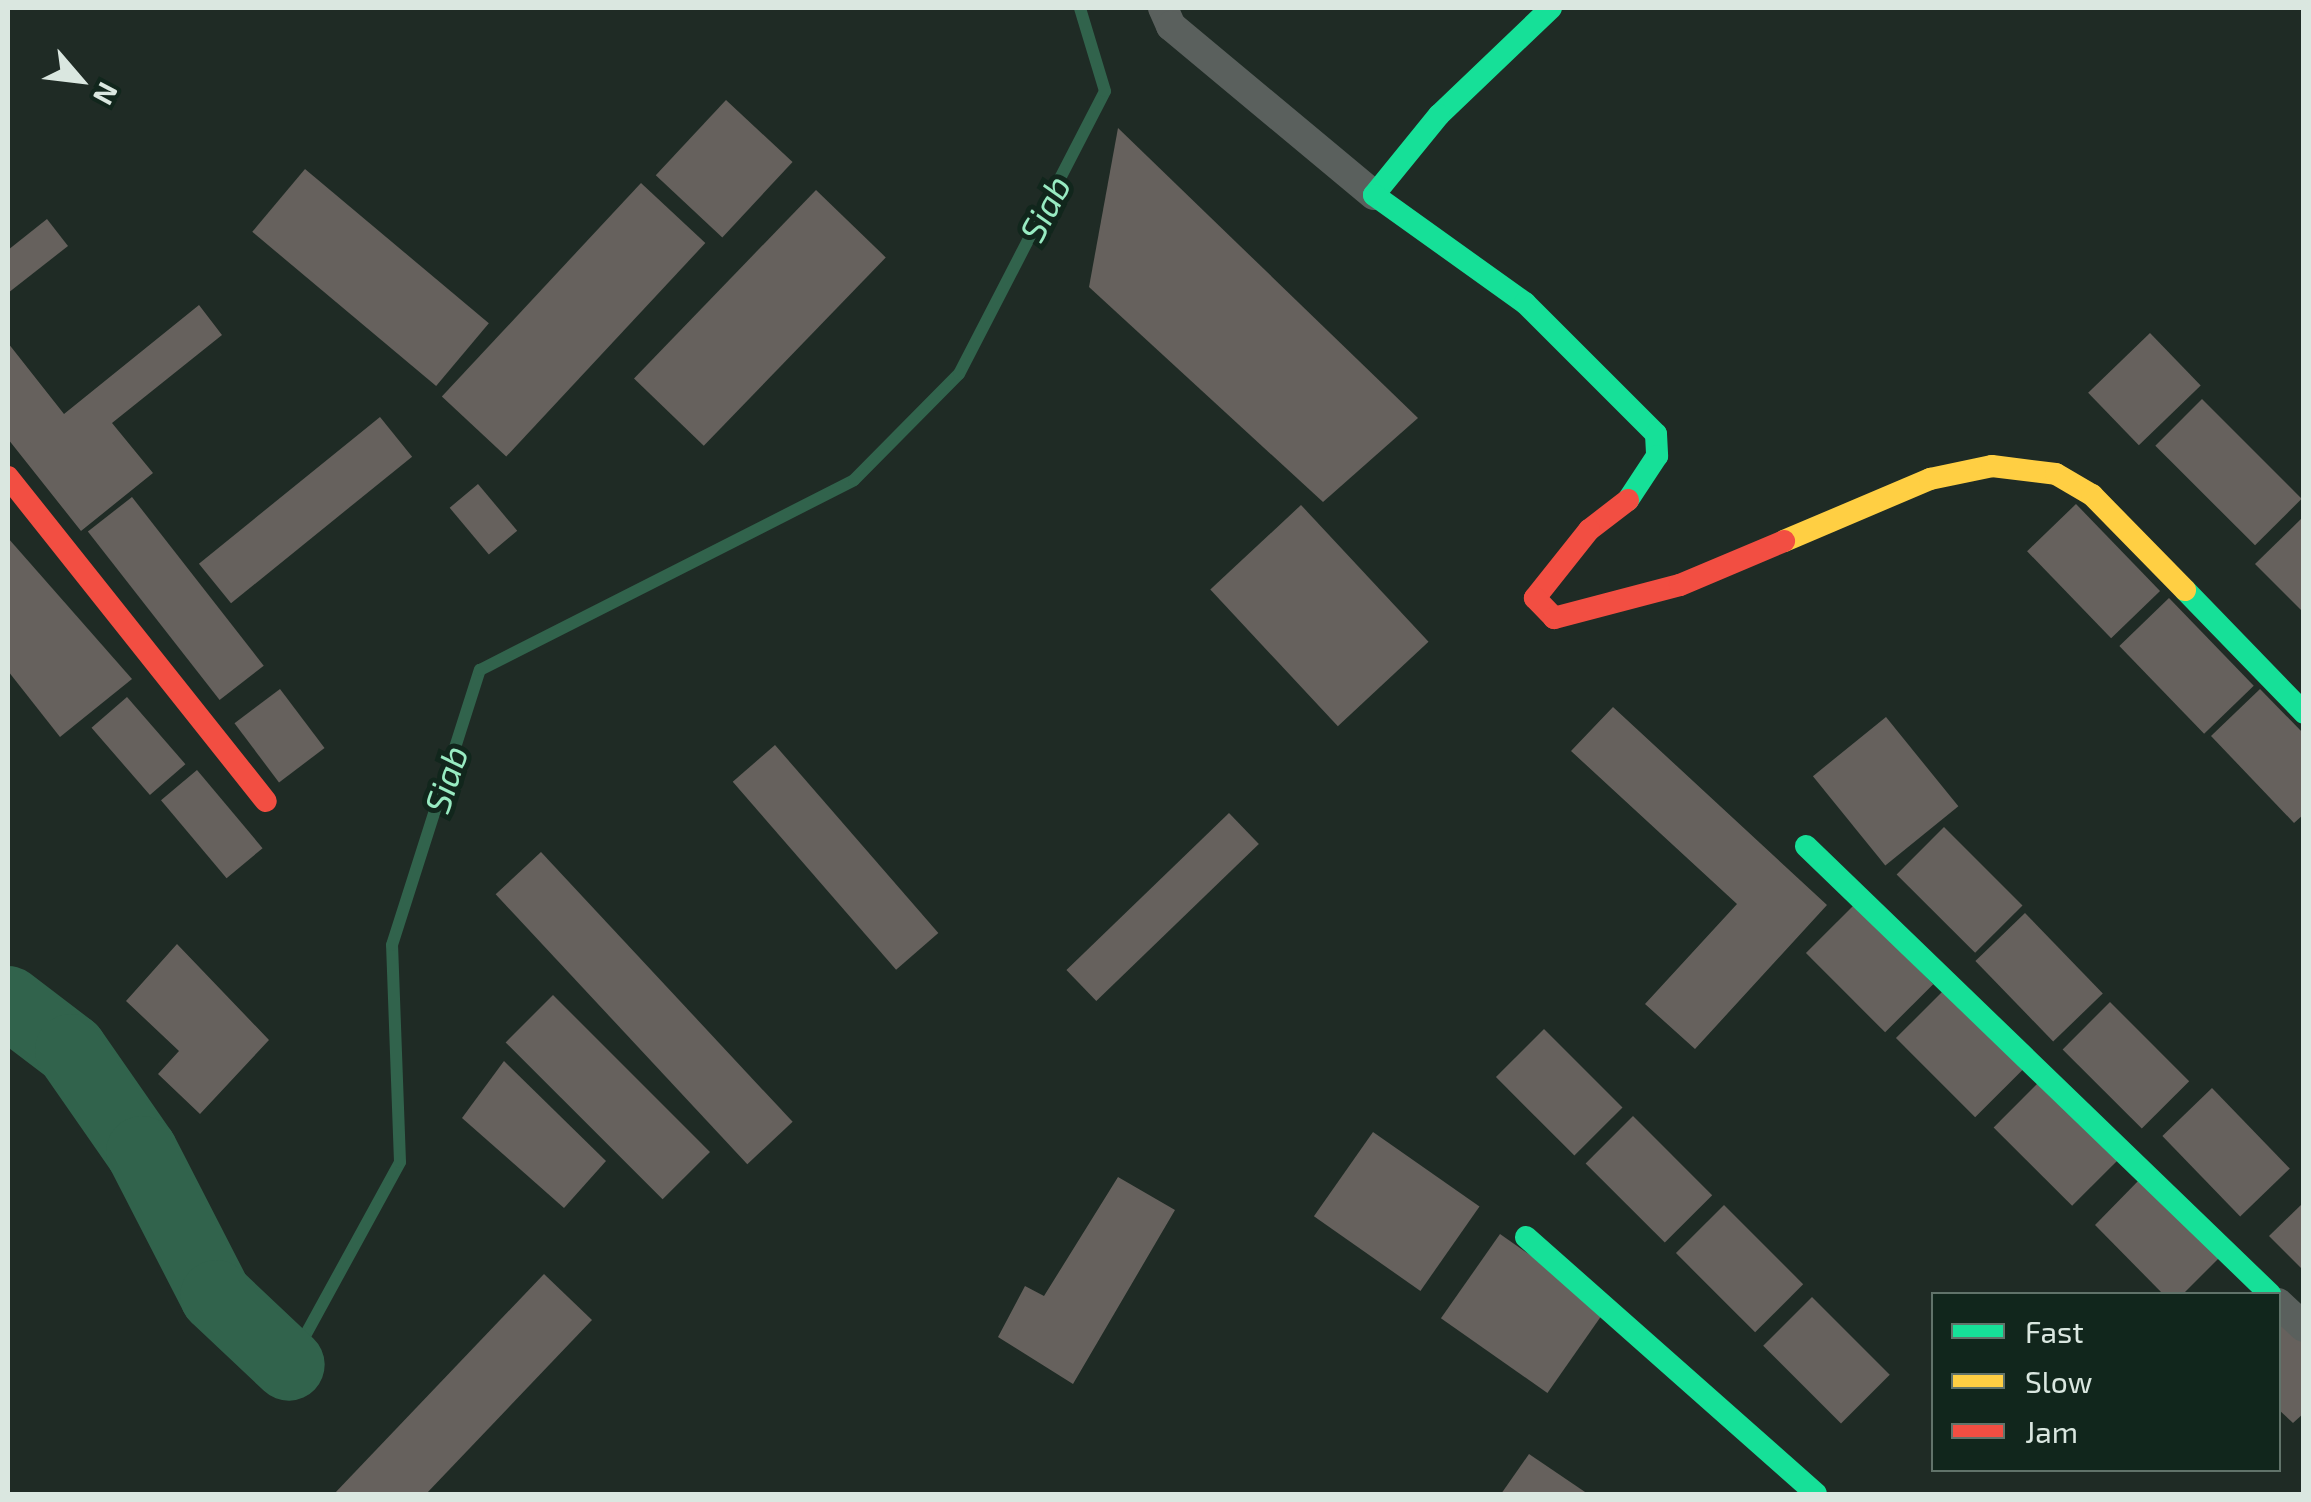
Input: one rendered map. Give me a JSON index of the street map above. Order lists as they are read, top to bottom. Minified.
{"water":["Siab"],"legend":["Fast","Slow","Jam"],"north":"bottom right"}
